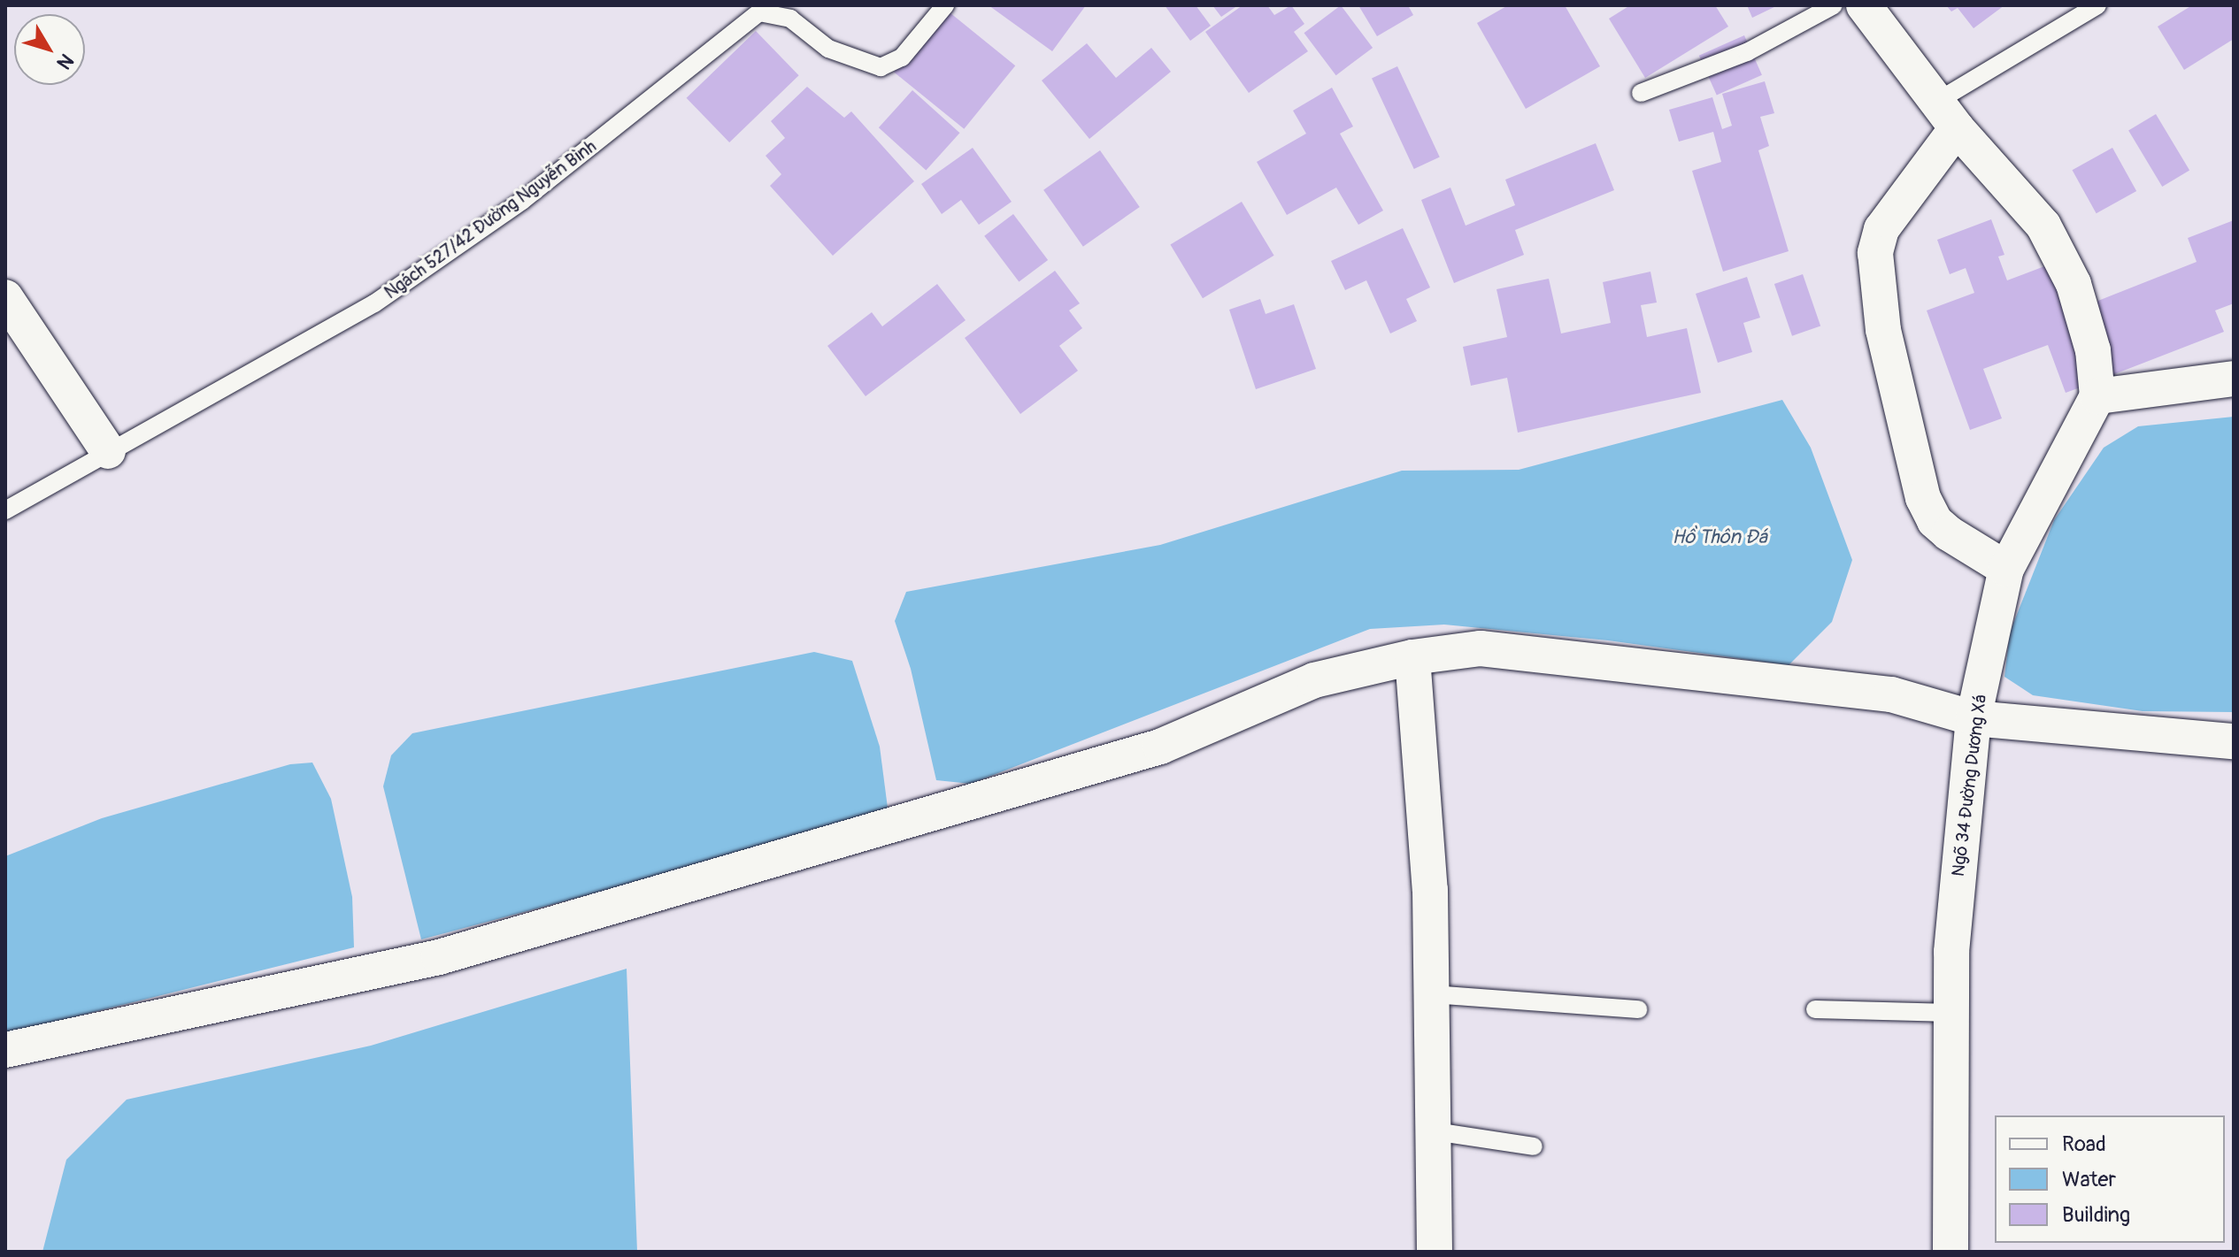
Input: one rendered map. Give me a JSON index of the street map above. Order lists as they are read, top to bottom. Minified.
{"streets":{"street":["Ngõ 34 Đường Dương Xá"],"lane":["Ngách 527/42 Đường Nguyễn Bình"]},"water":["Hồ Thôn Đá"],"legend":["Road","Water","Building"],"north":"bottom right"}
